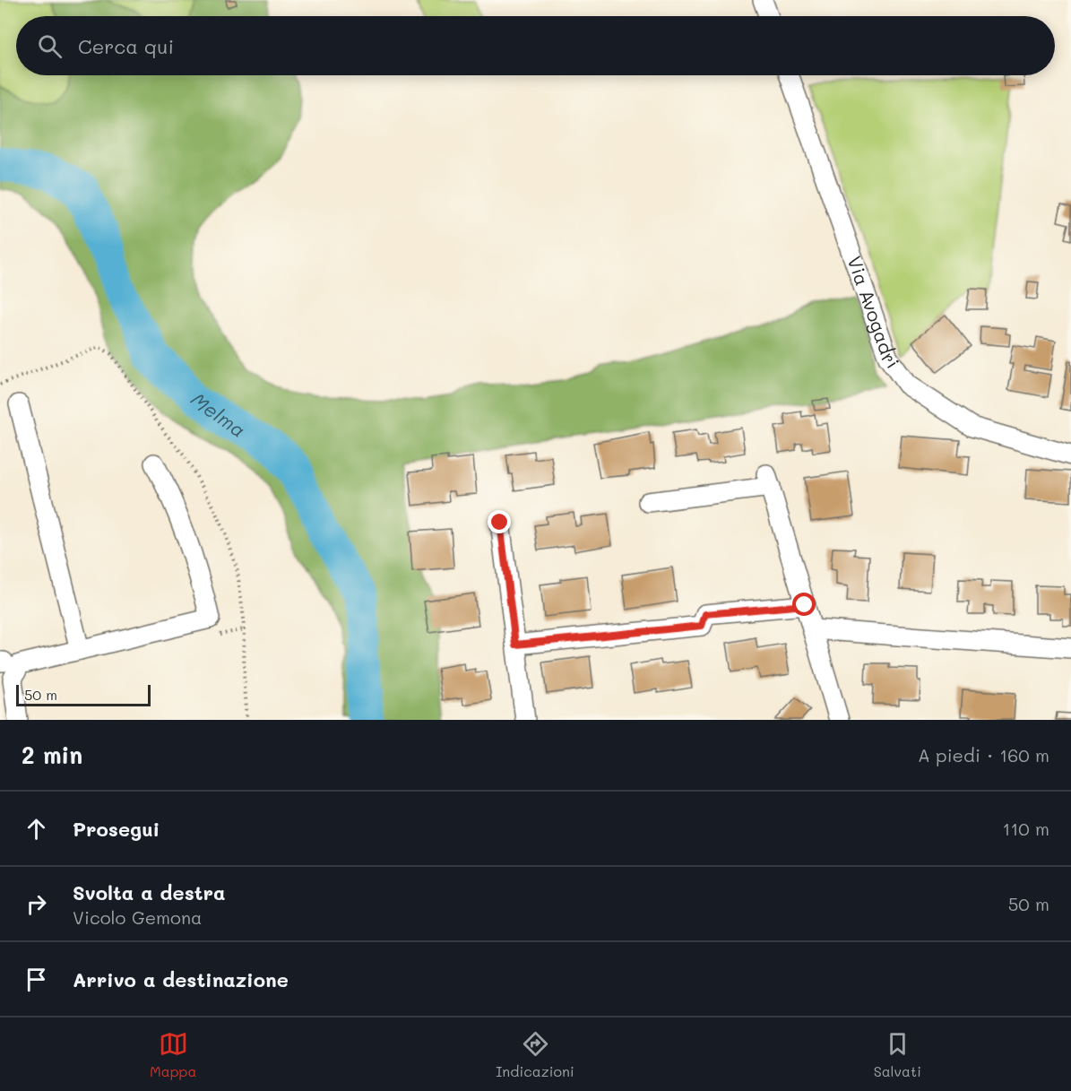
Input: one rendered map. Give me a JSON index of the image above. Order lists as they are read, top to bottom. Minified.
{"streets":{"street":["Via Avogadri"]},"water":["Melma"],"scale_bar":"50 m","page":{"search":"Cerca qui","scale":"50 m","heading":["2 min","A piedi · 160 m"],"list":[["Prosegui","110 m"],["Svolta a destra","Vicolo Gemona","50 m"],"Arrivo a destinazione"],"nav":["Mappa","Indicazioni","Salvati"]}}
